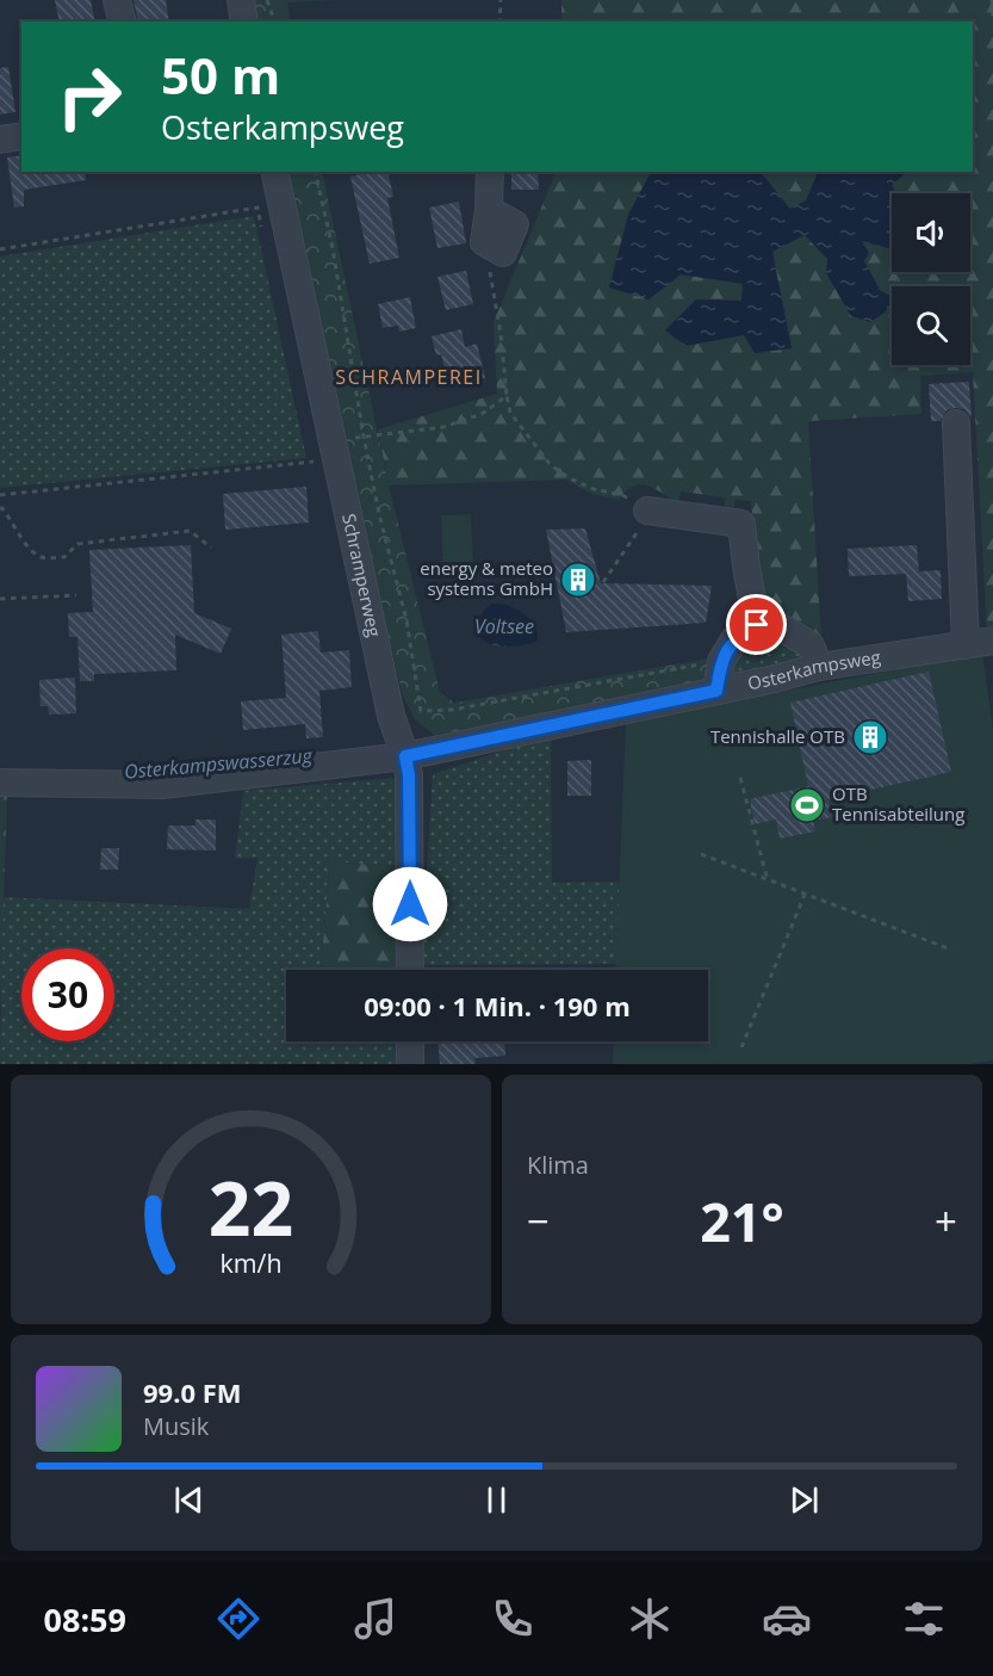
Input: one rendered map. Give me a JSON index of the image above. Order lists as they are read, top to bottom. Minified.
{"streets":{"street":["Schramperweg","Osterkampsweg"]},"crossings":[["Schramperweg","Osterkampsweg"]],"districts":["SCHRAMPEREI"],"water":["Voltsee","Osterkampswasserzug"],"places":{"building":["energy & meteo systems GmbH","Tennishalle OTB"],"sports":["OTB Tennisabteilung"]},"page":{"turn":["50 m","Osterkampsweg"],"limit":"30","trip":"09:00 · 1 Min. · 190 m","tile":"Klima","heat":["−","21°","+"],"song":["99.0 FM","Musik"],"tabs":"08:59","gauge":["22","km/h"]}}
